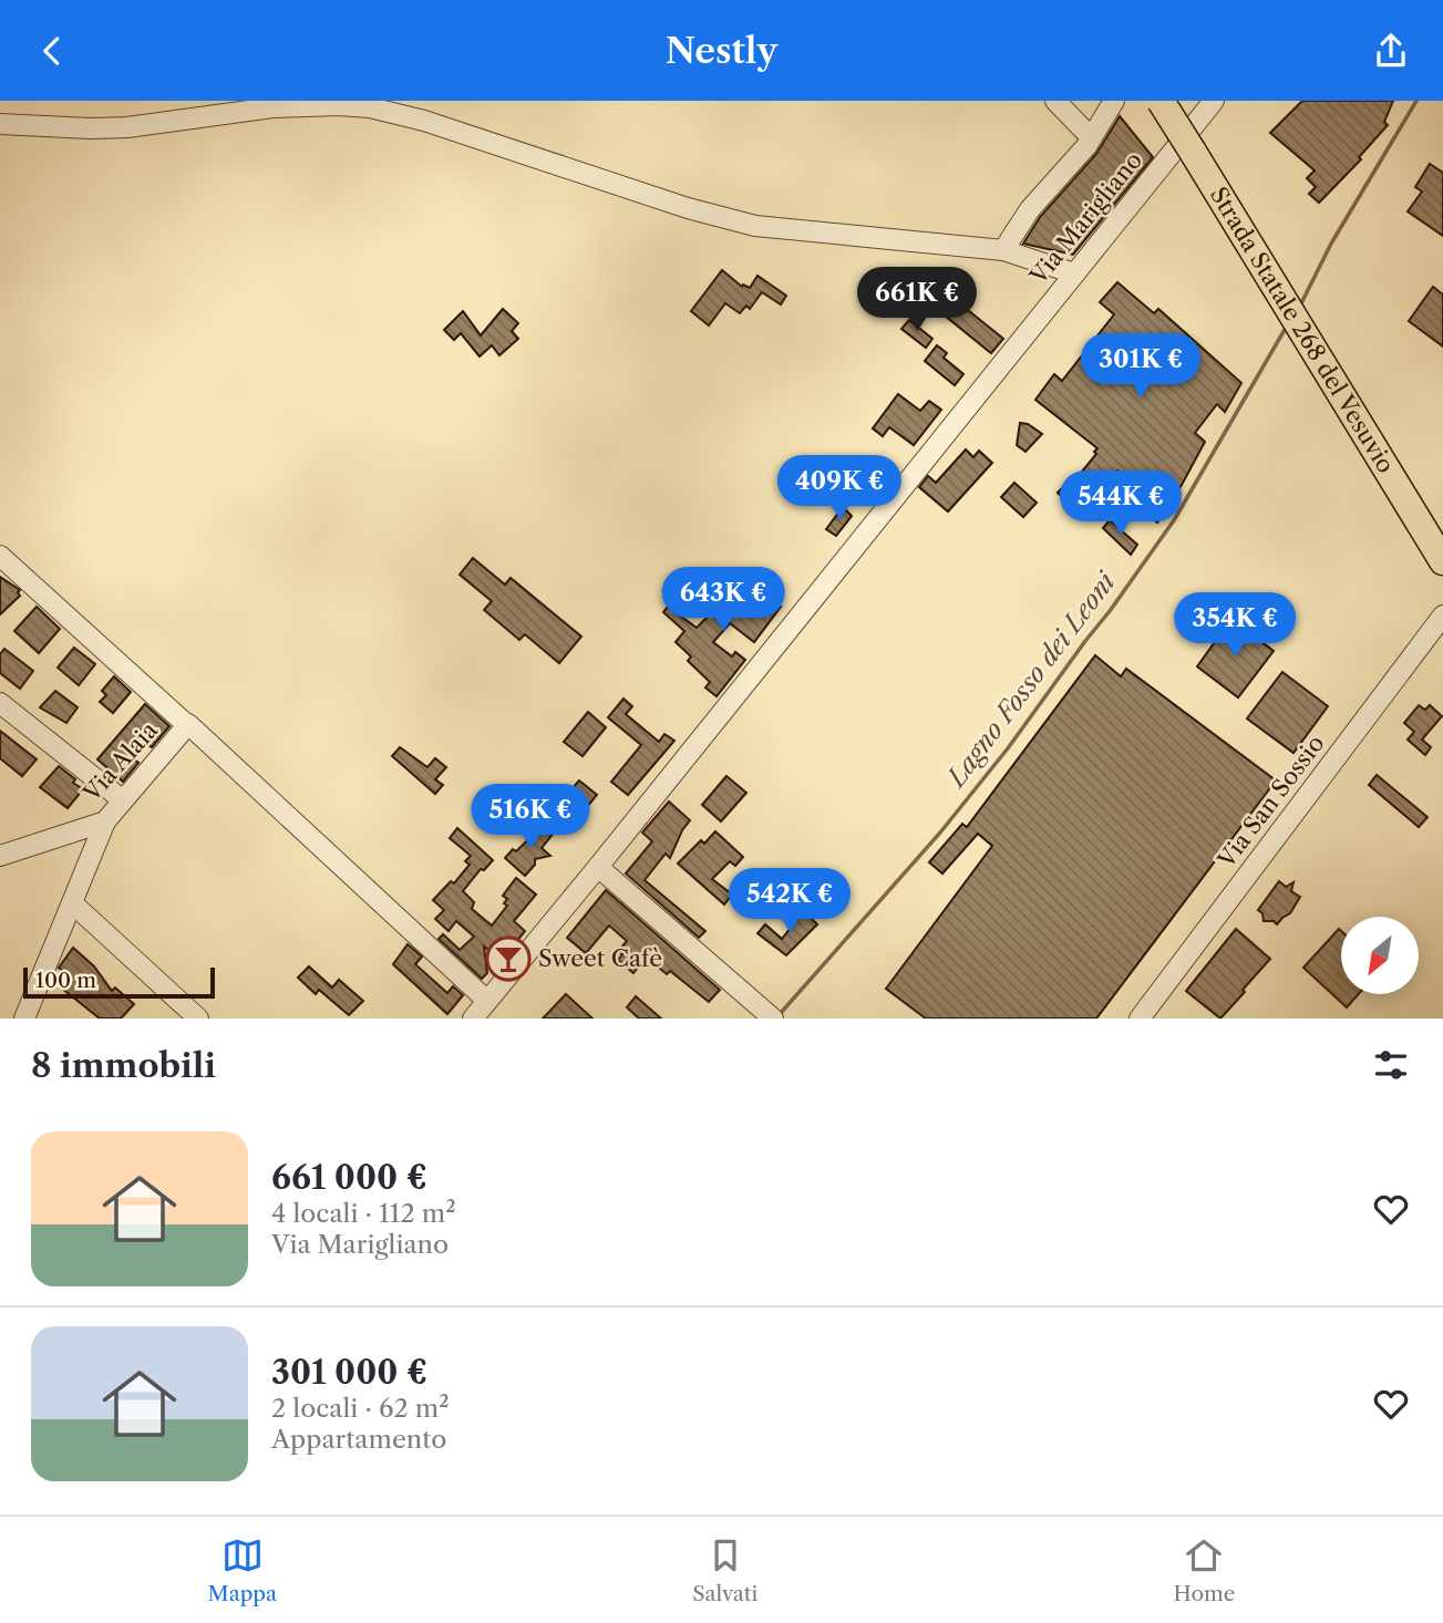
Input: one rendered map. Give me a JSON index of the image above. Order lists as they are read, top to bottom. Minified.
{"streets":{"highway":["Strada Statale 268 del Vesuvio"],"street":["Via Marigliano","Via Alaia","Via San Sossio"]},"water":["Lagno Fosso dei Leoni"],"places":{"bar":["Sweet Cafè"]},"scale_bar":"100 m","north":"bottom left","page":{"header":"Nestly","price":["661K €","301K €","409K €","544K €","643K €","354K €","516K €","542K €"],"scale":"100 m","heading":"8 immobili","list":[{"name":"661 000 €","note":"4 locali · 112 m² · Via Marigliano"},{"name":"301 000 €","note":"2 locali · 62 m² · Appartamento"}],"tabs":["Mappa","Salvati","Home"]}}
